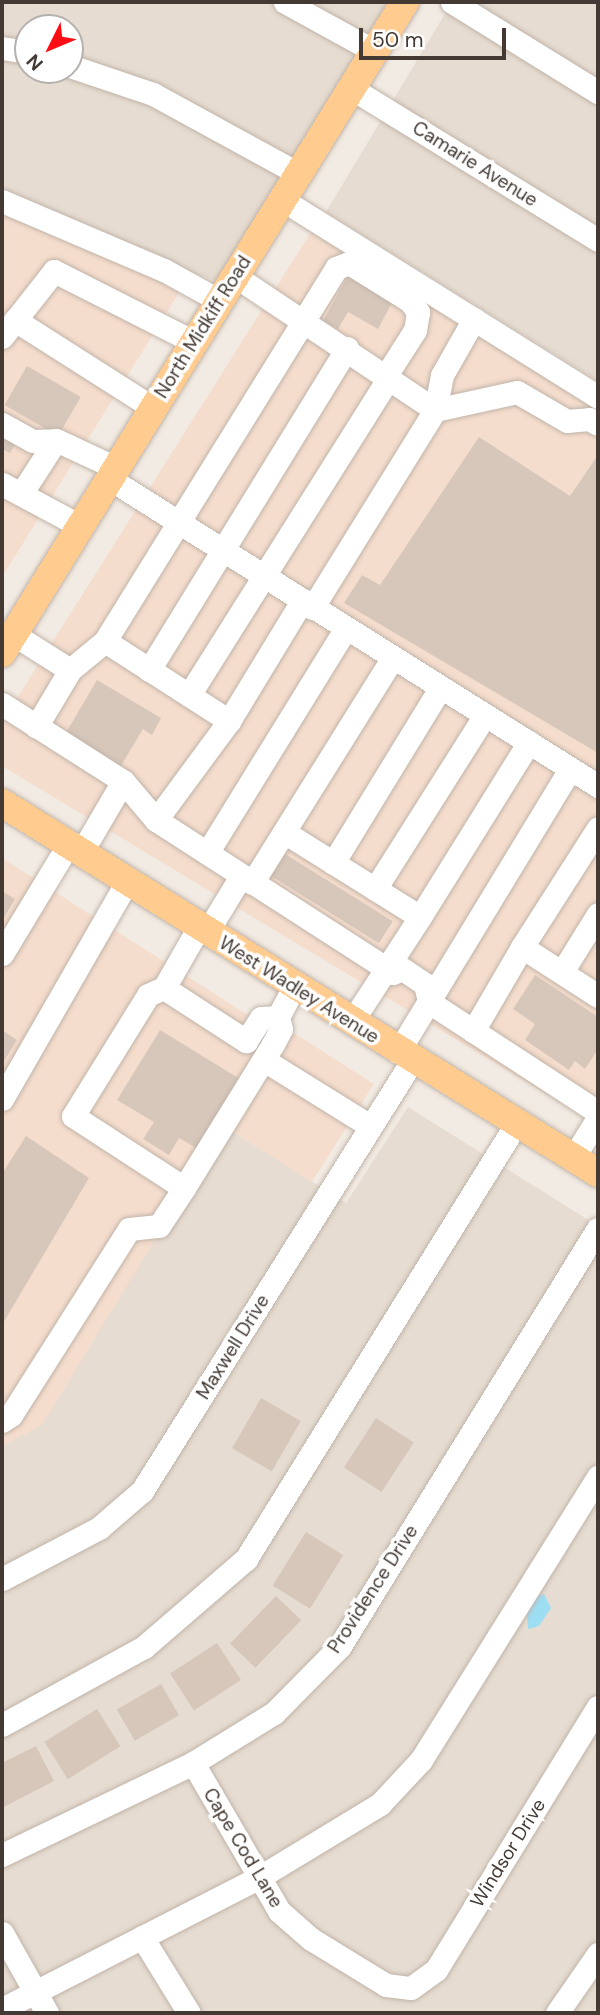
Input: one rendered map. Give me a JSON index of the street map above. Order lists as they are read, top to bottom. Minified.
{"streets":{"main road":["North Midkiff Road","West Wadley Avenue"],"street":["Camarie Avenue","Maxwell Drive","Providence Drive","Cape Cod Lane","Windsor Drive"]},"crossings":[["Camarie Avenue","North Midkiff Road"],["West Wadley Avenue","Maxwell Drive"],["Providence Drive","Cape Cod Lane"],["Cape Cod Lane","Windsor Drive"]],"scale_bar":"50 m","north":"bottom left"}
